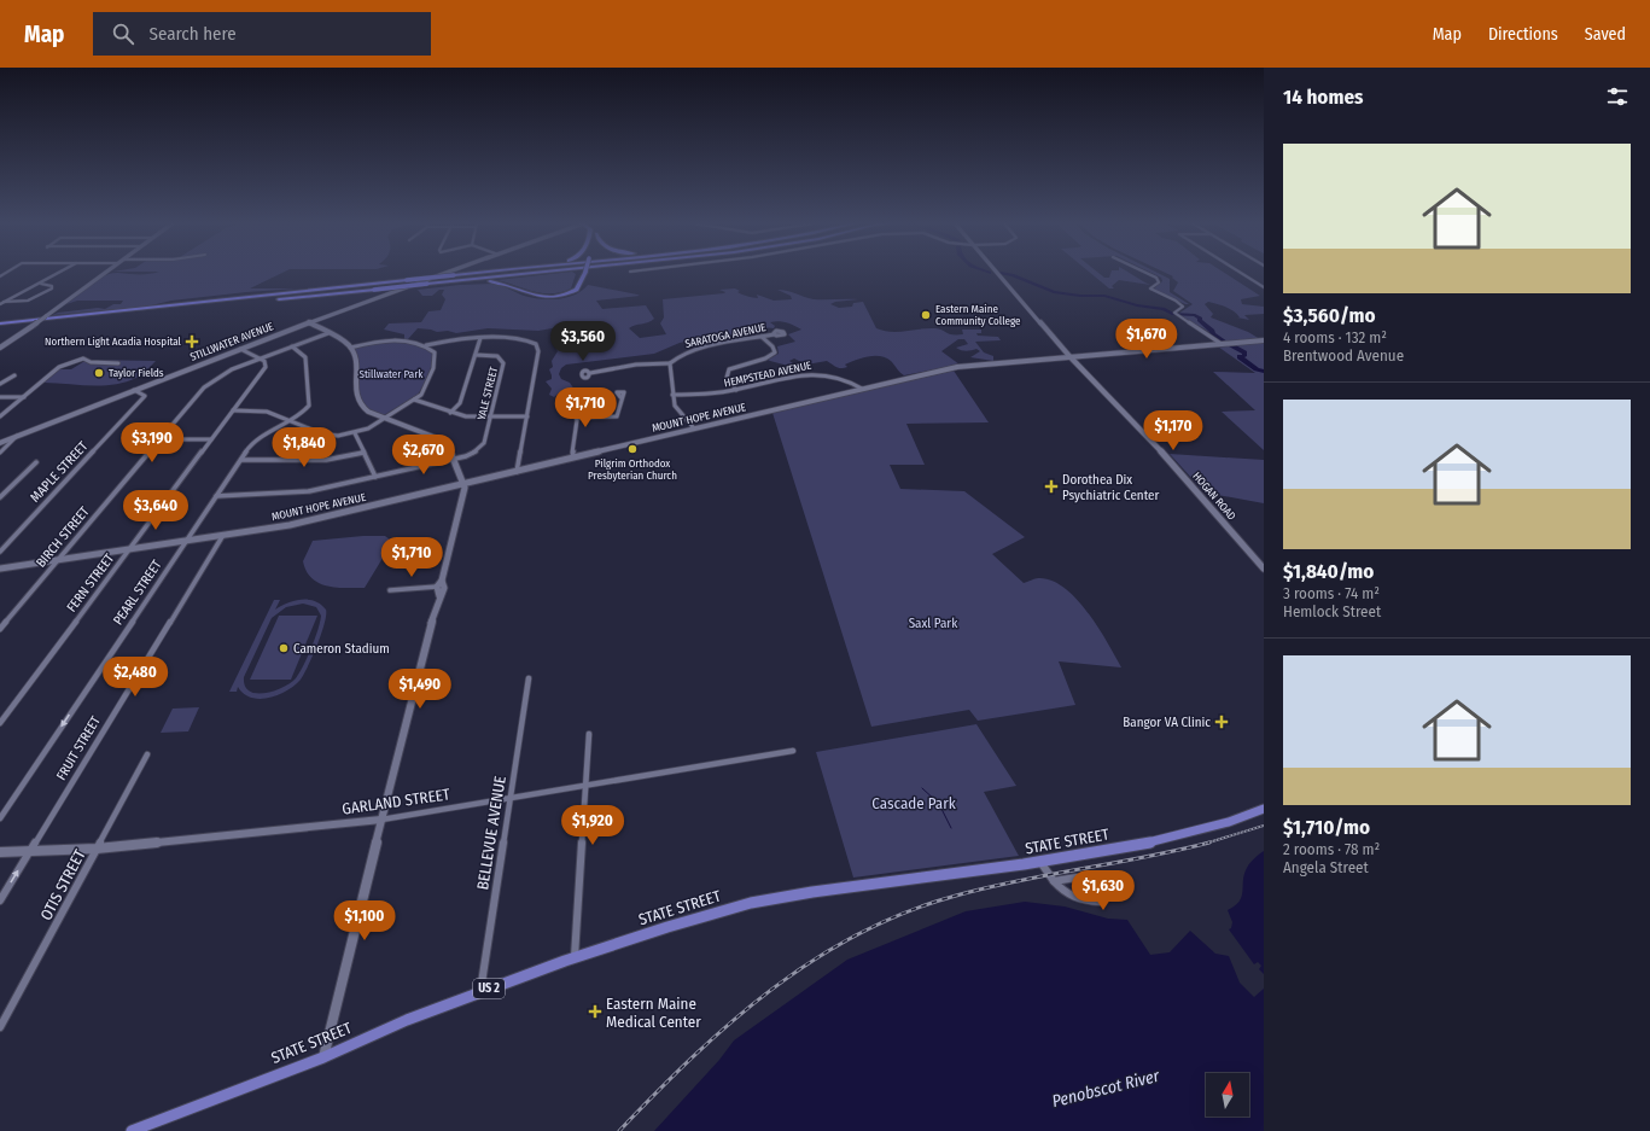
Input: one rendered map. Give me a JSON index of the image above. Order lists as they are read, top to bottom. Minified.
{"streets":{"main road":["STATE STREET","US 2"],"street":["SARATOGA AVENUE","STILLWATER AVENUE","HEMPSTEAD AVENUE","YALE STREET","MOUNT HOPE AVENUE","MAPLE STREET","HOGAN ROAD","BIRCH STREET","FERN STREET","PEARL STREET","FRUIT STREET","GARLAND STREET","BELLEVUE AVENUE","OTIS STREET"]},"crossings":[["STILLWATER AVENUE","MAPLE STREET"],["HEMPSTEAD AVENUE","MOUNT HOPE AVENUE"],["YALE STREET","PEARL STREET"],["MOUNT HOPE AVENUE","HOGAN ROAD"],["MOUNT HOPE AVENUE","BIRCH STREET"],["MOUNT HOPE AVENUE","FERN STREET"],["MOUNT HOPE AVENUE","PEARL STREET"],["MOUNT HOPE AVENUE","FRUIT STREET"],["BIRCH STREET","FERN STREET"],["BIRCH STREET","PEARL STREET"],["FRUIT STREET","GARLAND STREET"],["GARLAND STREET","BELLEVUE AVENUE"],["GARLAND STREET","OTIS STREET"],["BELLEVUE AVENUE","STATE STREET"]],"one_way":["PEARL STREET"],"water":["Penobscot River"],"parks":["Stillwater Park","Saxl Park","Cascade Park"],"places":{"other":["Eastern Maine Community College","Taylor Fields","Pilgrim Orthodox Presbyterian Church","Cameron Stadium"],"health":["Northern Light Acadia Hospital","Dorothea Dix Psychiatric Center","Bangor VA Clinic","Eastern Maine Medical Center"]},"north":"top","page":{"header":"Map","search":"Search here","nav":["Map","Directions","Saved"],"heading":"14 homes","list":[{"name":"$3,560/mo","note":"4 rooms · 132 m² · Brentwood Avenue"},{"name":"$1,840/mo","note":"3 rooms · 74 m² · Hemlock Street"},{"name":"$1,710/mo","note":"2 rooms · 78 m² · Angela Street"}],"price":["$1,670","$3,560","$1,710","$1,170","$3,190","$1,840","$2,670","$3,640","$1,710","$2,480","$1,490","$1,920","$1,630","$1,100"]}}
